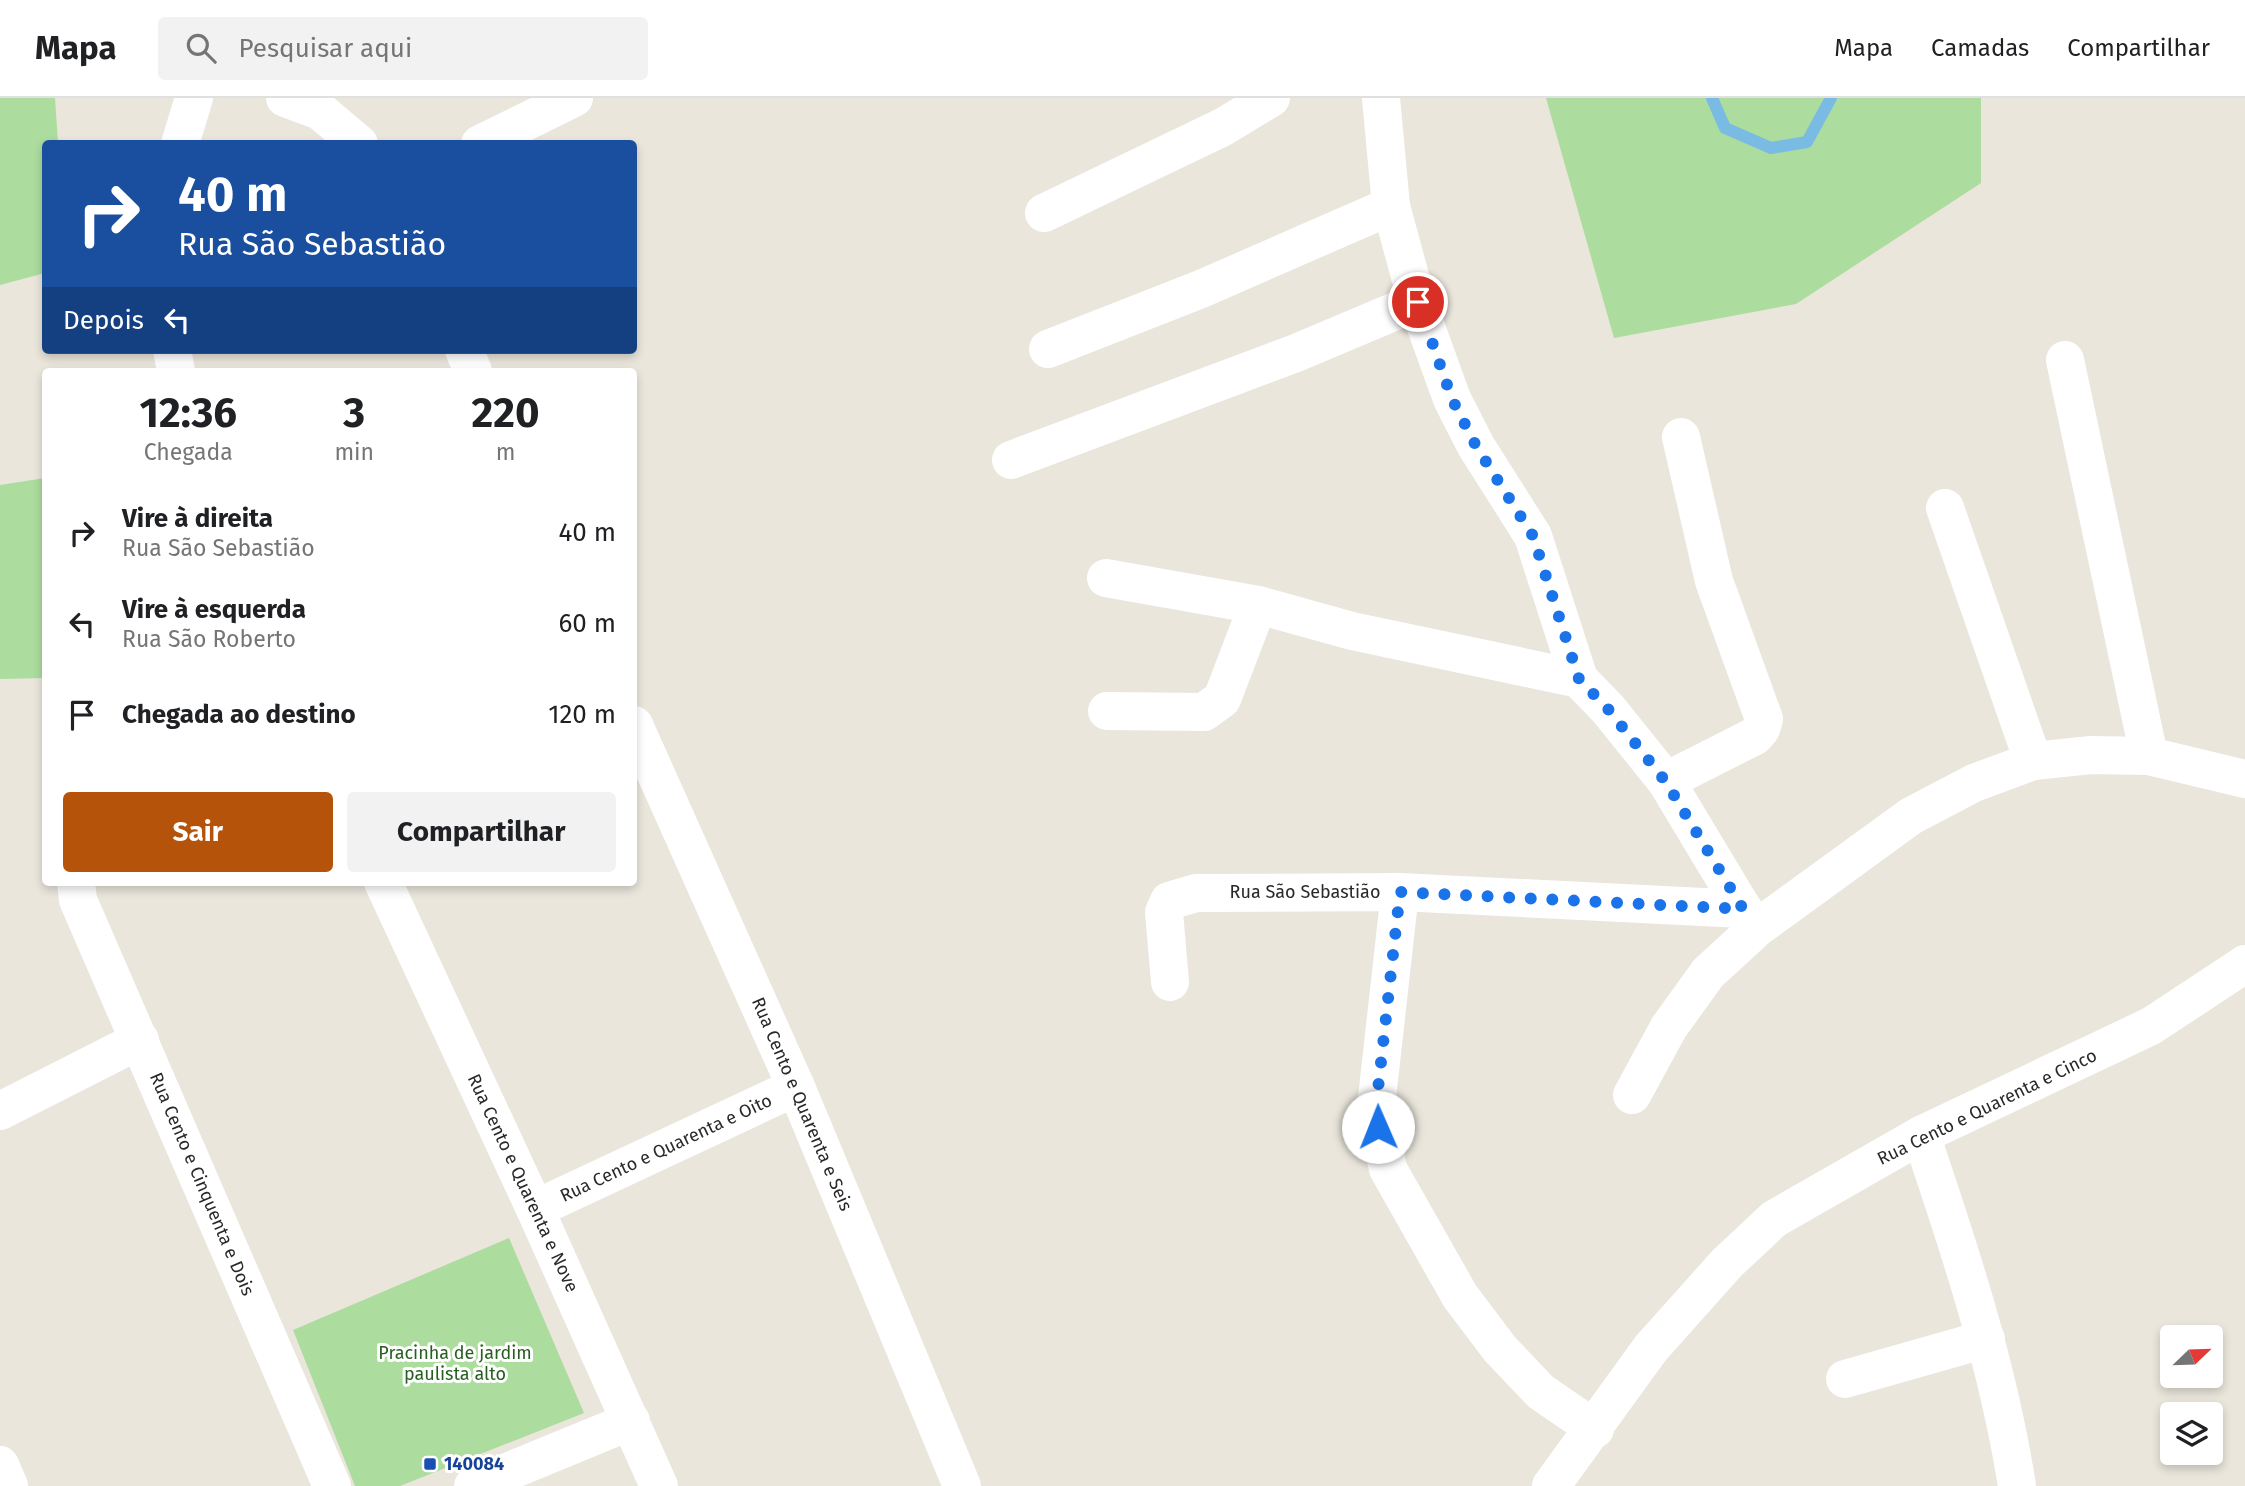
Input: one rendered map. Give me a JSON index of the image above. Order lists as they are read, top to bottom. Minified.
{"streets":{"street":["Rua São Sebastião","Rua Cento e Quarenta e Seis","Rua Cento e Quarenta e Cinco","Rua Cento e Quarenta e Oito","Rua Cento e Quarenta e Nove","Rua Cento e Cinquenta e Dois"]},"crossings":[["Rua Cento e Quarenta e Seis","Rua Cento e Quarenta e Oito"],["Rua Cento e Quarenta e Oito","Rua Cento e Quarenta e Nove"]],"parks":["Pracinha de jardim paulista alto"],"places":{"transit":["140084"]},"north":"top right","page":{"header":"Mapa","search":"Pesquisar aqui","nav":["Mapa","Camadas","Compartilhar"],"turn":["40 m","Rua São Sebastião"],"then":"Depois","eta":["12:36","Chegada","3","min","220","m"],"list":[{"name":"Vire à direita","note":"Rua São Sebastião","value":"40 m"},{"name":"Vire à esquerda","note":"Rua São Roberto","value":"60 m"},{"name":"Chegada ao destino","value":"120 m"}],"buttons":["Sair","Compartilhar"]}}
